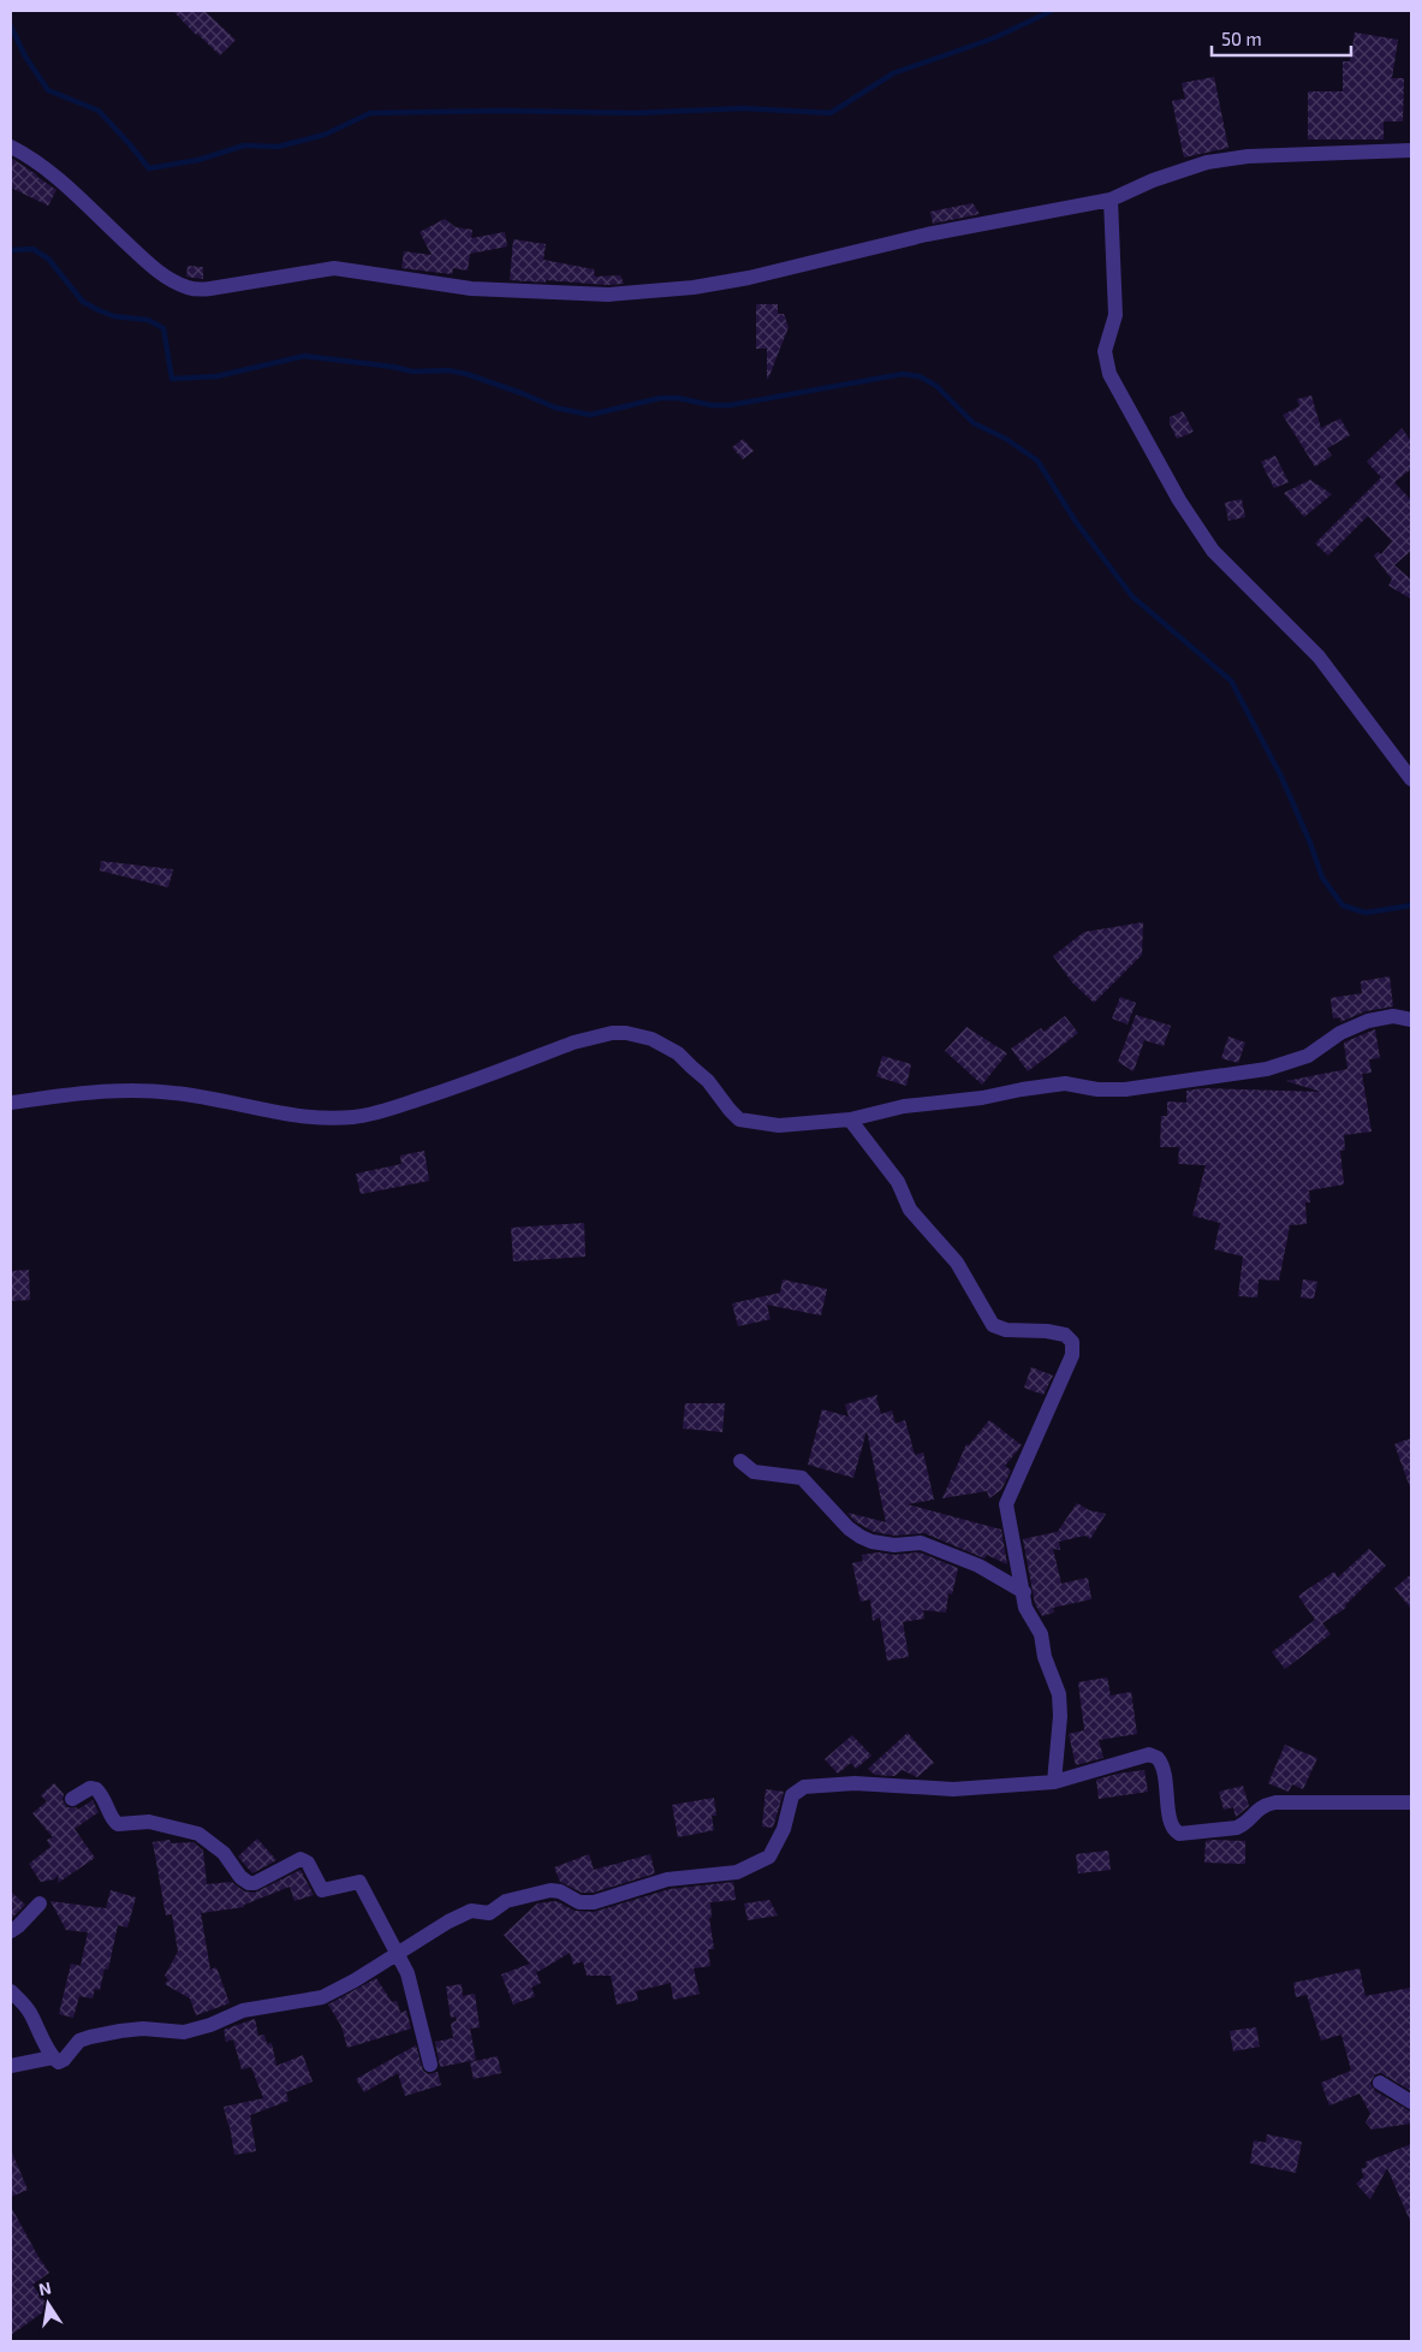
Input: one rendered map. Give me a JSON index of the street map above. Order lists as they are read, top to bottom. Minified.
{"scale_bar":"50 m","north":"top"}
